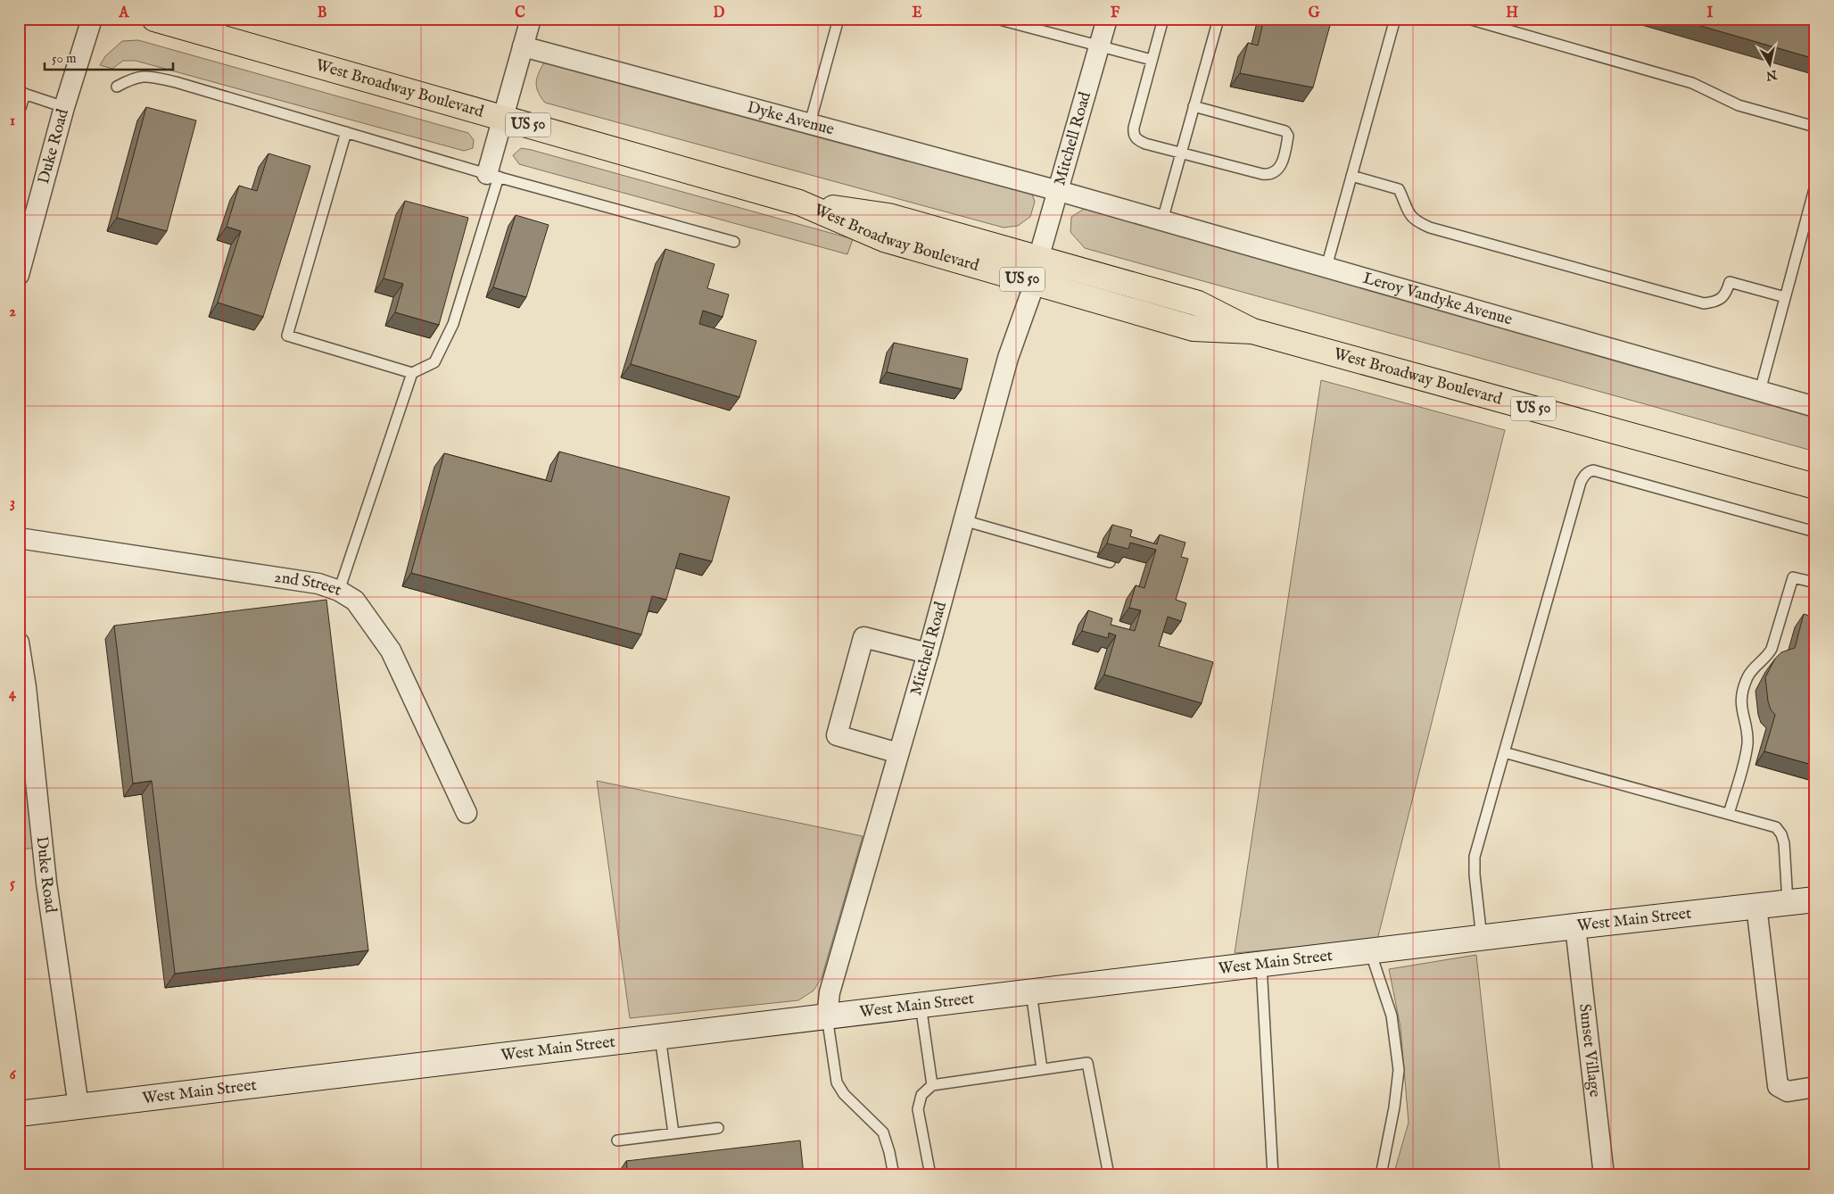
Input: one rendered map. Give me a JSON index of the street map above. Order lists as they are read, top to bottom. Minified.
{"streets":{"highway":["West Broadway Boulevard","US 50"],"main road":["West Main Street"],"street":["Dyke Avenue","Mitchell Road","Duke Road","Leroy Vandyke Avenue","2nd Street","Sunset Village"]},"crossings":[["West Broadway Boulevard","Mitchell Road"],["Dyke Avenue","Mitchell Road"],["Dyke Avenue","Leroy Vandyke Avenue"],["Mitchell Road","Leroy Vandyke Avenue"],["Mitchell Road","West Main Street"],["Duke Road","West Main Street"],["West Main Street","Sunset Village"]],"scale_bar":"50 m","north":"bottom","grid":{"columns":["A","B","C","D","E","F","G","H","I"],"rows":["1","2","3","4","5","6"]}}
